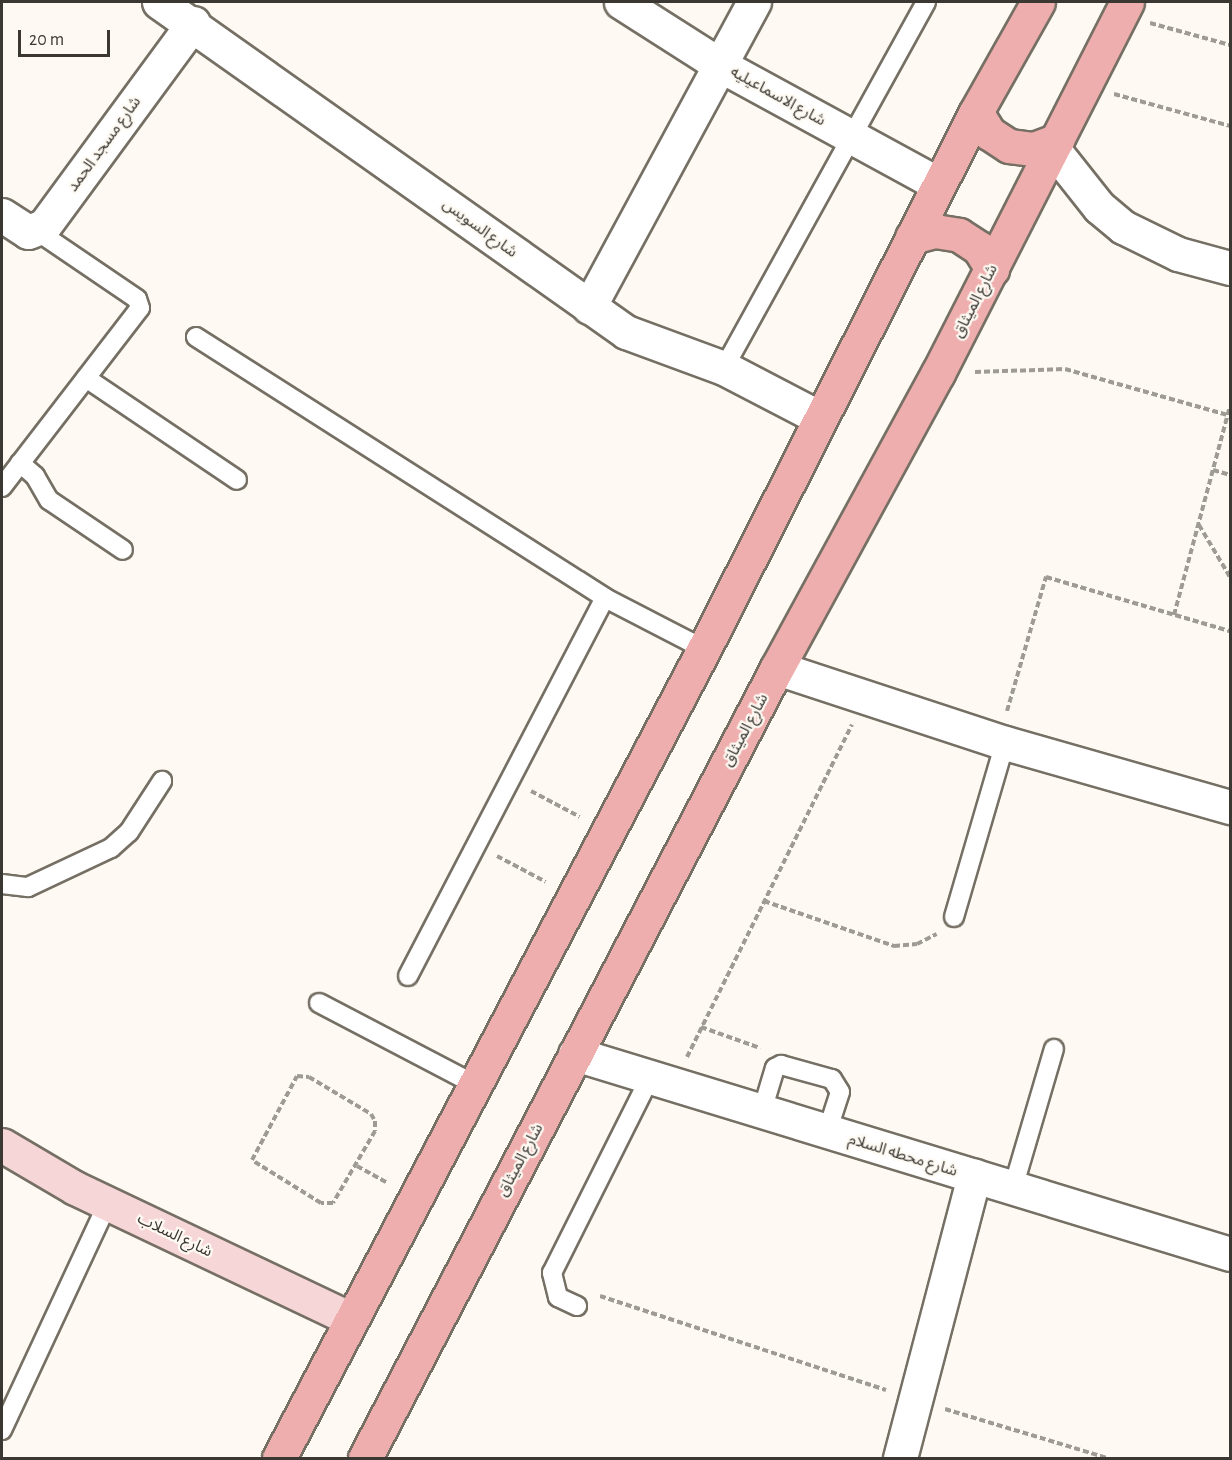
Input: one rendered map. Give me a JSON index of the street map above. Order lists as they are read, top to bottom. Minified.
{"streets":{"main road":["شارع الميثاق"],"street":["شارع الاسماعيليه","شارع مسجد الحمد","شارع السويس","شارع محطه السلام","شارع السلاب"]},"crossings":[["شارع مسجد الحمد","شارع السويس"],["شارع الميثاق","شارع محطه السلام"]],"scale_bar":"20 m"}
